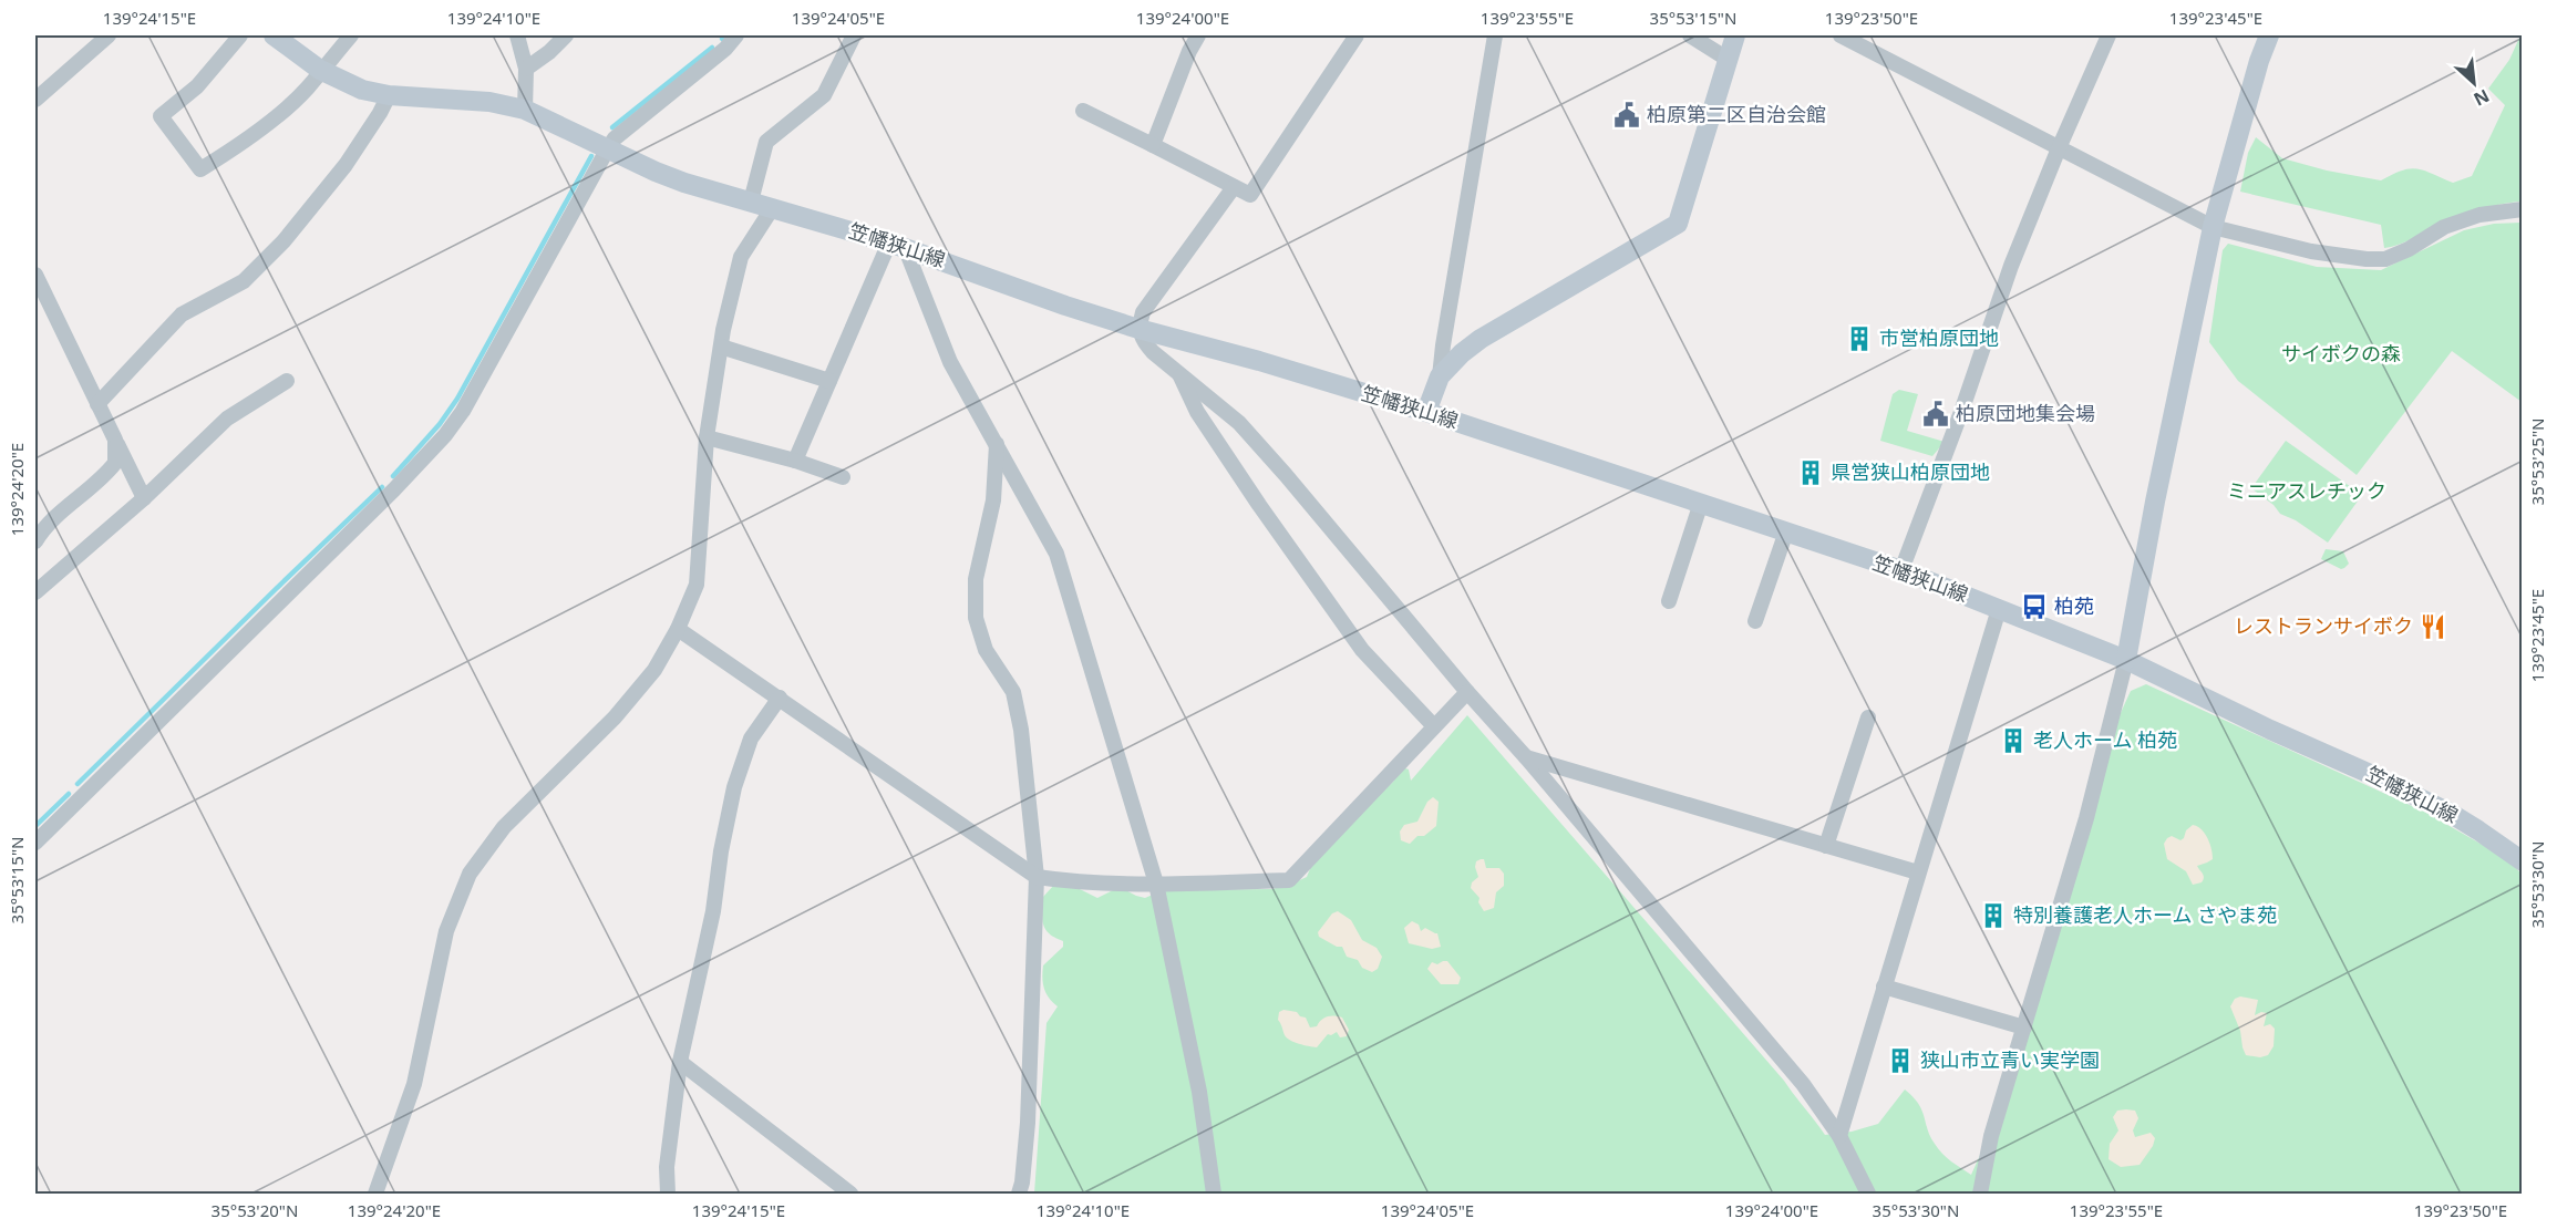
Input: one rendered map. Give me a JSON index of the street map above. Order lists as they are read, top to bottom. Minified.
{"streets":{"main road":["笠幡狭山線"]},"parks":["サイボクの森","ミニアスレチック"],"places":{"public building":["柏原第二区自治会館","柏原団地集会場"],"building":["市営柏原団地","県営狭山柏原団地","老人ホーム 柏苑","特別養護老人ホーム さやま苑","狭山市立青い実学園"],"bus stop":["柏苑"],"restaurant":["レストランサイボク"]},"north":"bottom right","coordinates":["139°24'15\"E","139°24'10\"E","139°24'05\"E","139°24'00\"E","139°23'55\"E","35°53'15\"N","139°23'50\"E","139°23'45\"E","35°53'25\"N","139°24'20\"E","35°53'30\"N","35°53'20\"N"]}
